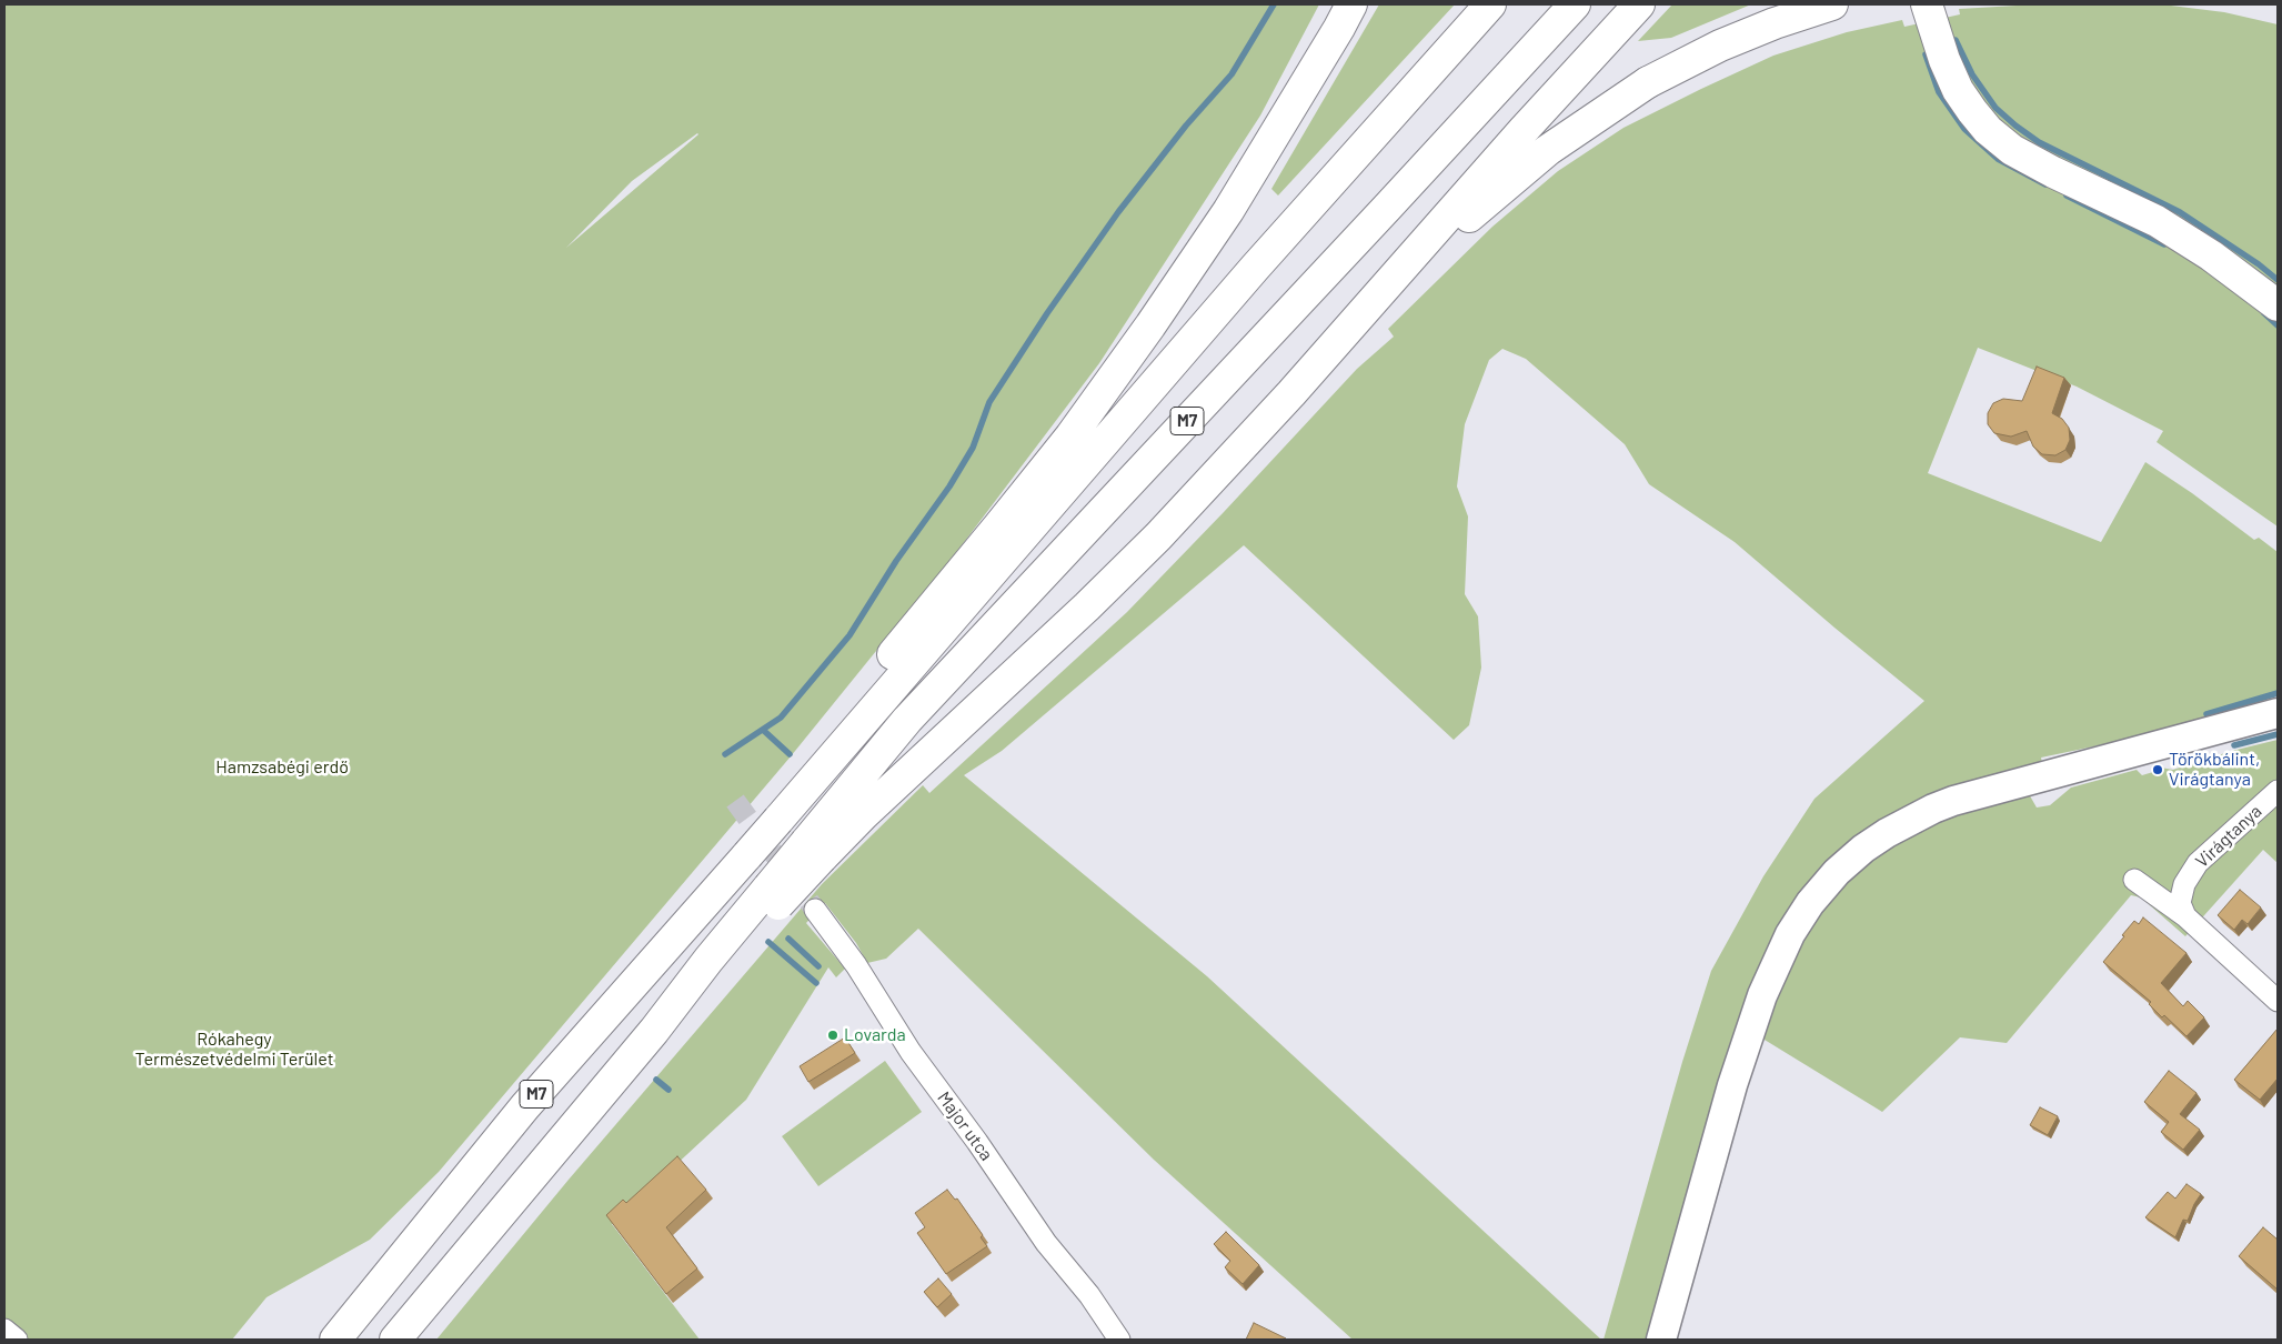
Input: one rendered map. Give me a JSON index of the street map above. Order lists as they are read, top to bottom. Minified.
{"streets":{"highway":["M7"],"street":["Virágtanya","Major utca"]},"parks":["Hamzsabégi erdő","Rókahegy Természetvédelmi Terület"],"places":["Törökbálint, Virágtanya","Lovarda"]}
